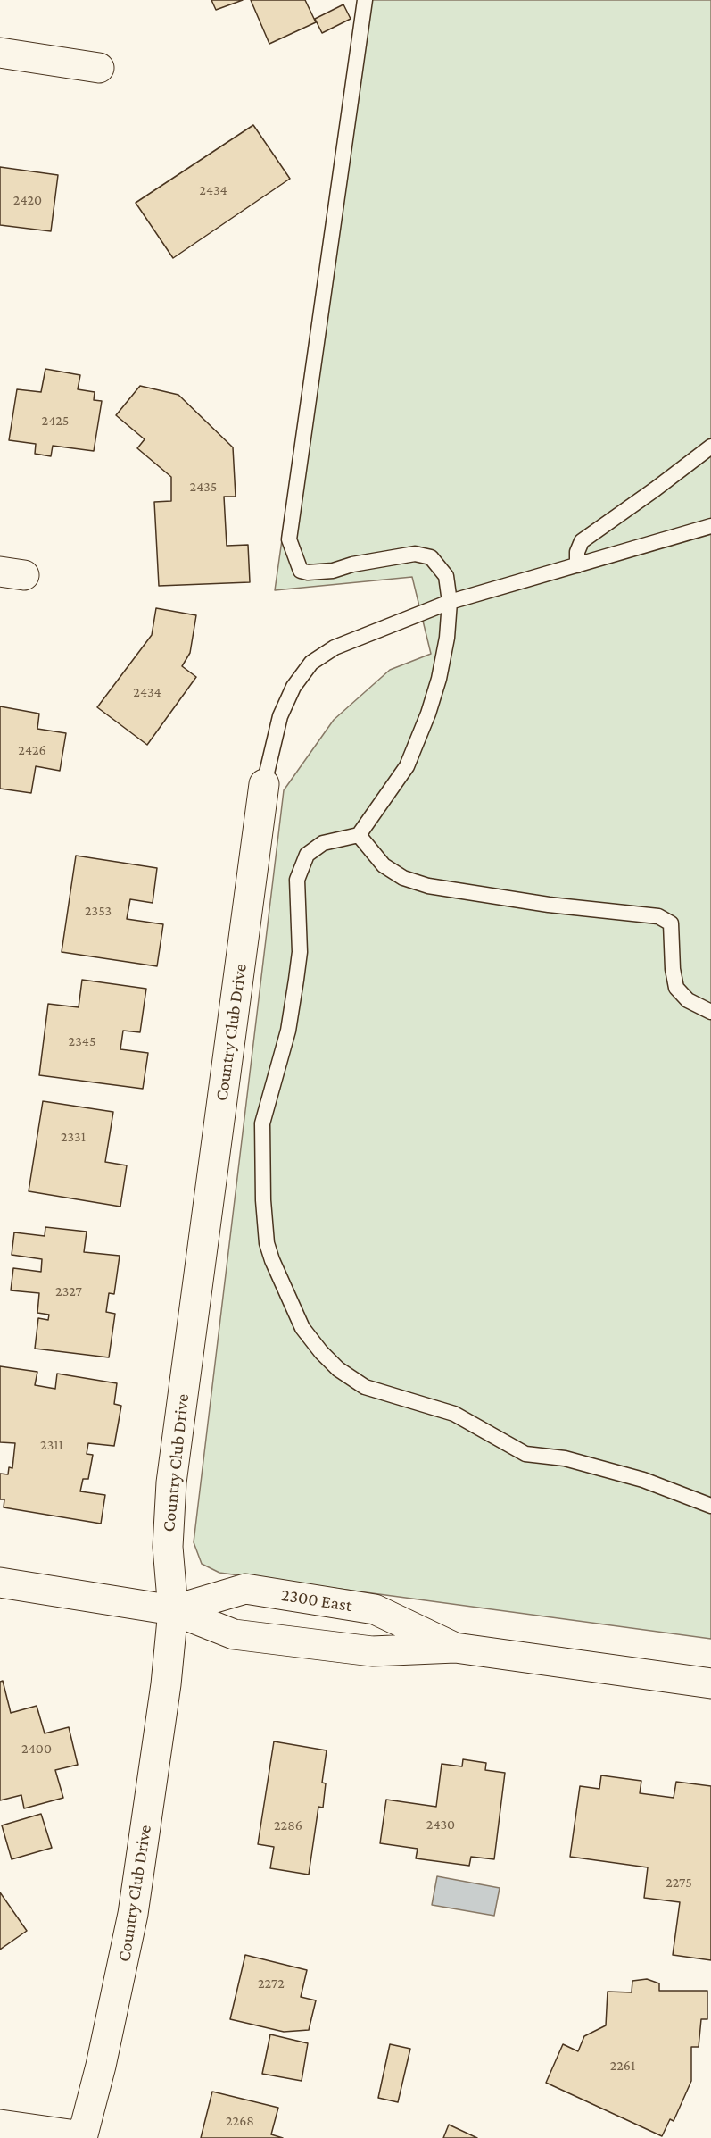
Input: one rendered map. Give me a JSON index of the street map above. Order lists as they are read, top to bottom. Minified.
{"streets":{"street":["Country Club Drive","2300 East"]},"crossings":[["Country Club Drive","2300 East"]],"house_numbers":["2434","2420","2425","2435","2434","2426","2353","2345","2331","2327","2311","2400","2430","2286","2275","2272","2261","2268"]}
